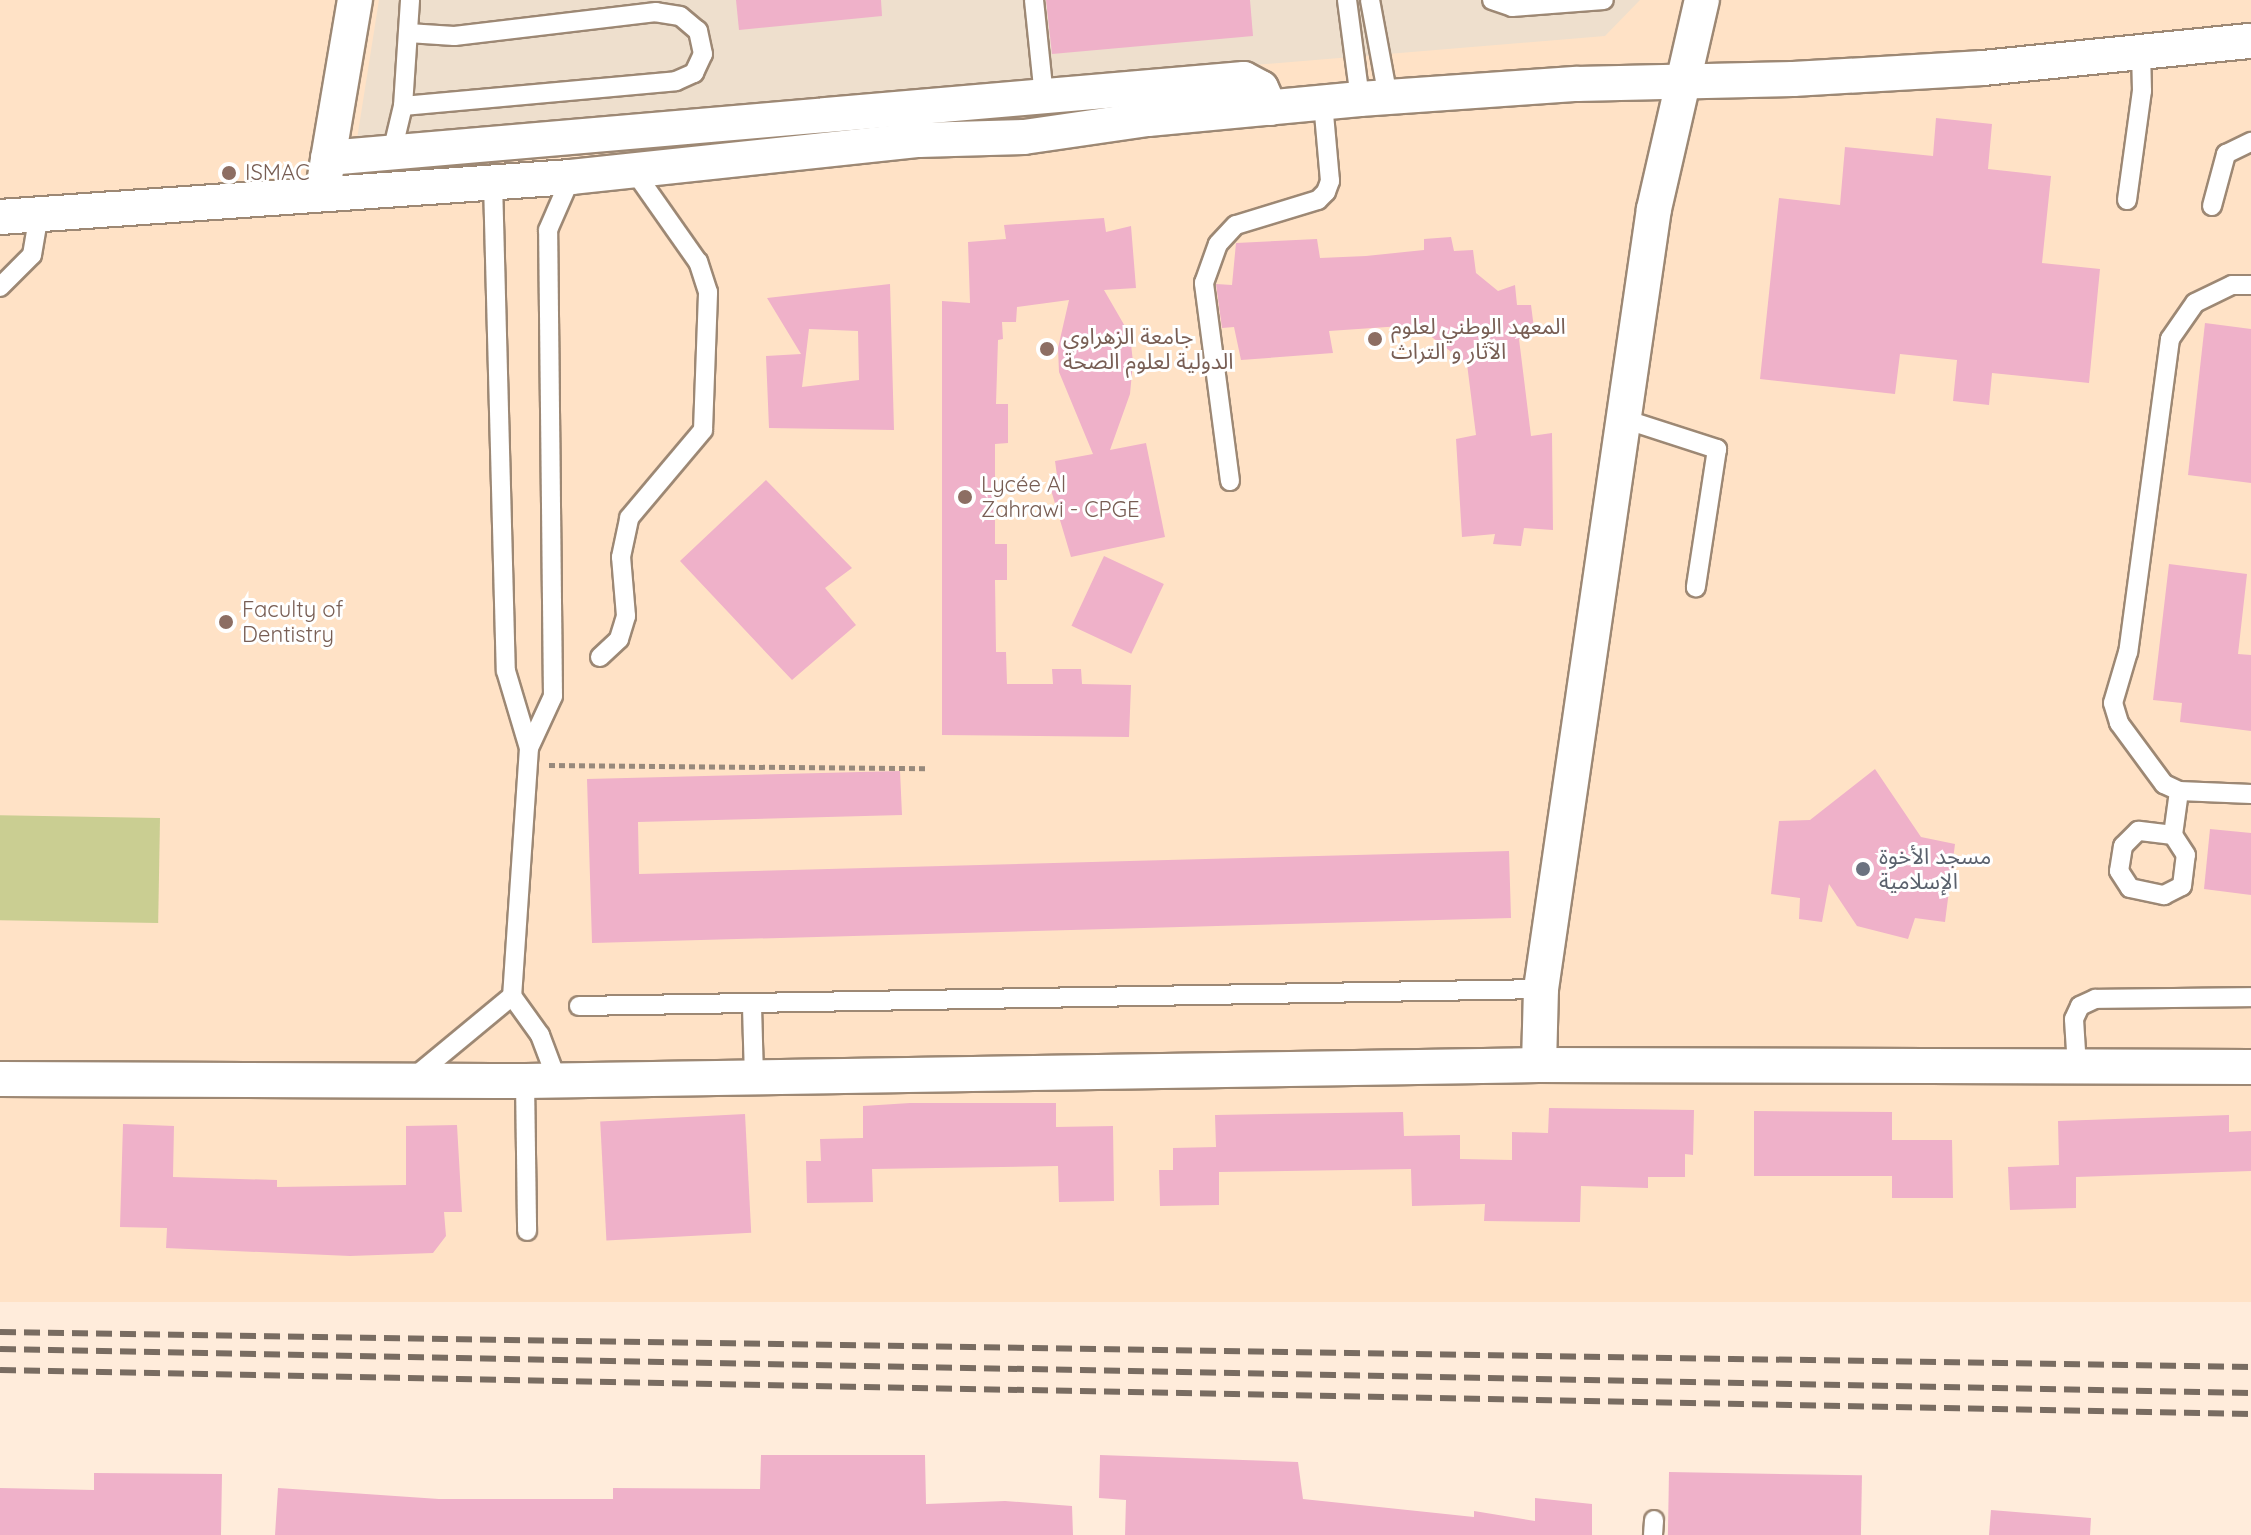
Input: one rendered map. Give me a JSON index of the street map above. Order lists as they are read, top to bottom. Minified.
{"places":["ISMAC","المعهد الوطني لعلوم الآثار و التراث","جامعة الزهراوي الدولية لعلوم الصحة","Lycée Al Zahrawi - CPGE","Faculty of Dentistry","مسجد الأخوة الإسلامية"]}
